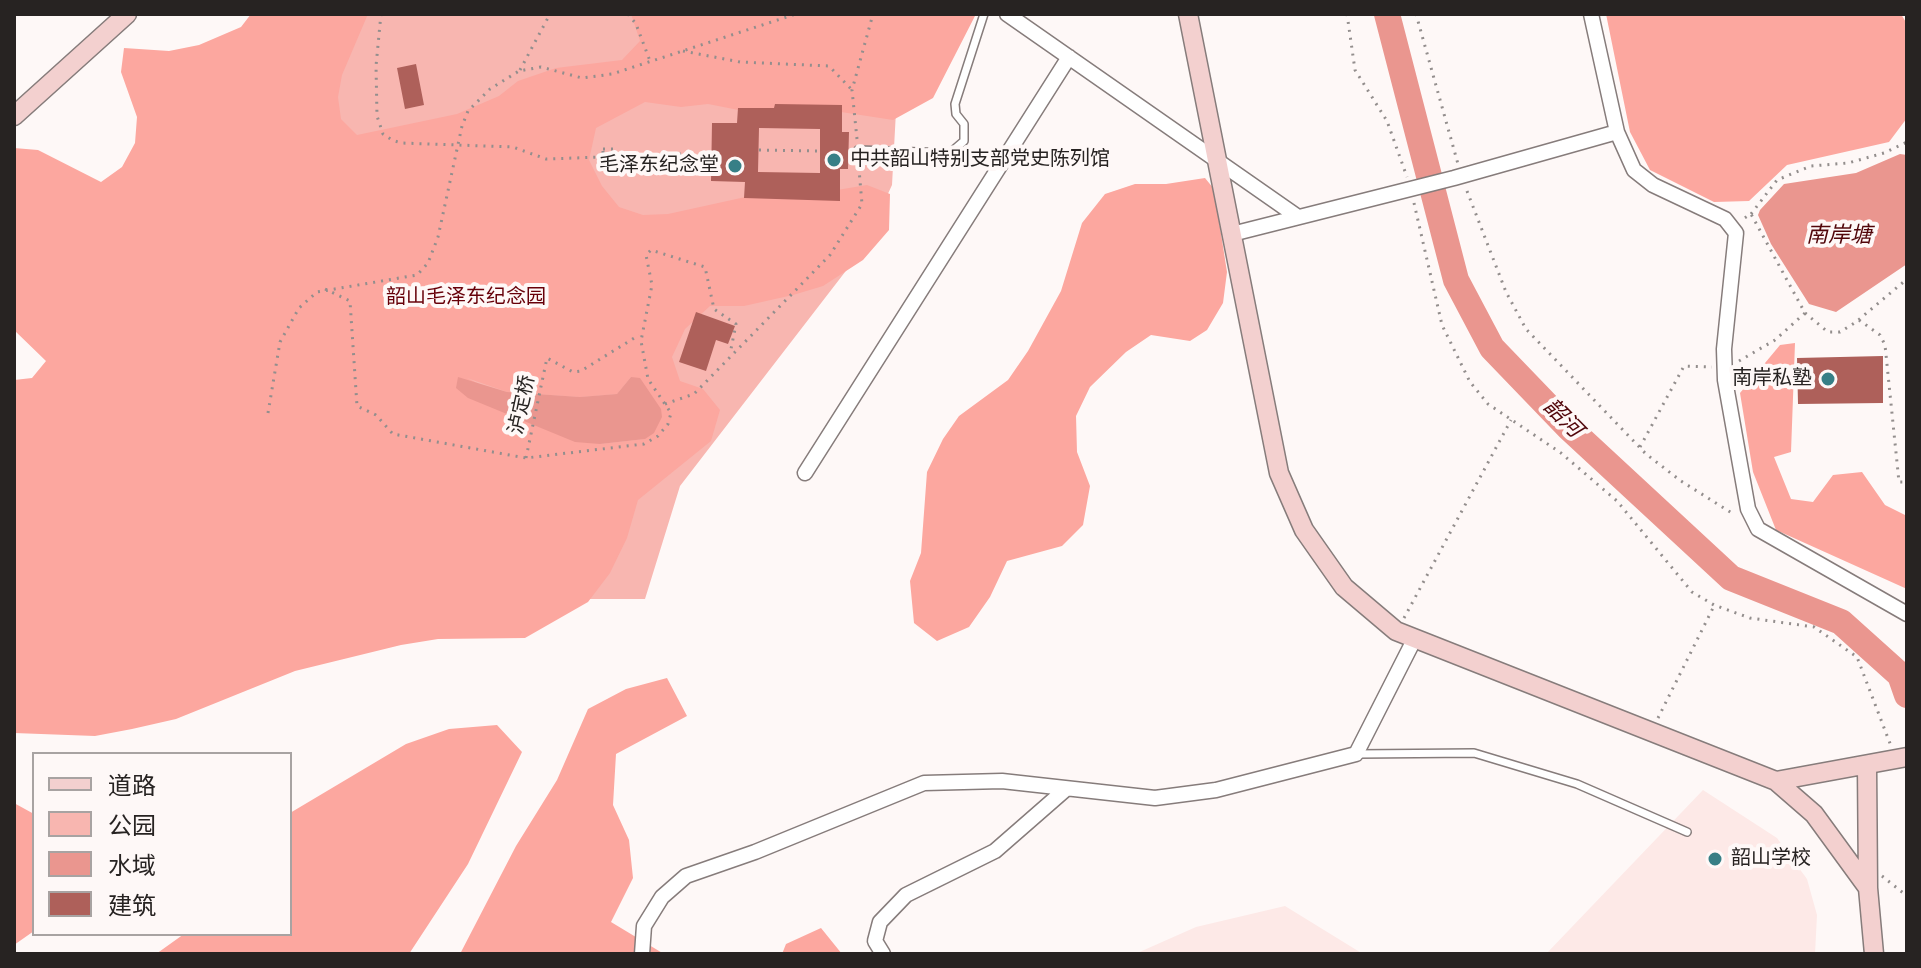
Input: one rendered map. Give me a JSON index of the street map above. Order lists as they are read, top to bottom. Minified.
{"streets":{"path":["泸定桥"]},"water":["南岸塘","韶河"],"parks":["韶山毛泽东纪念园"],"places":["中共韶山特别支部党史陈列馆","毛泽东纪念堂","南岸私塾","韶山学校"],"legend":["道路","公园","水域","建筑"]}
